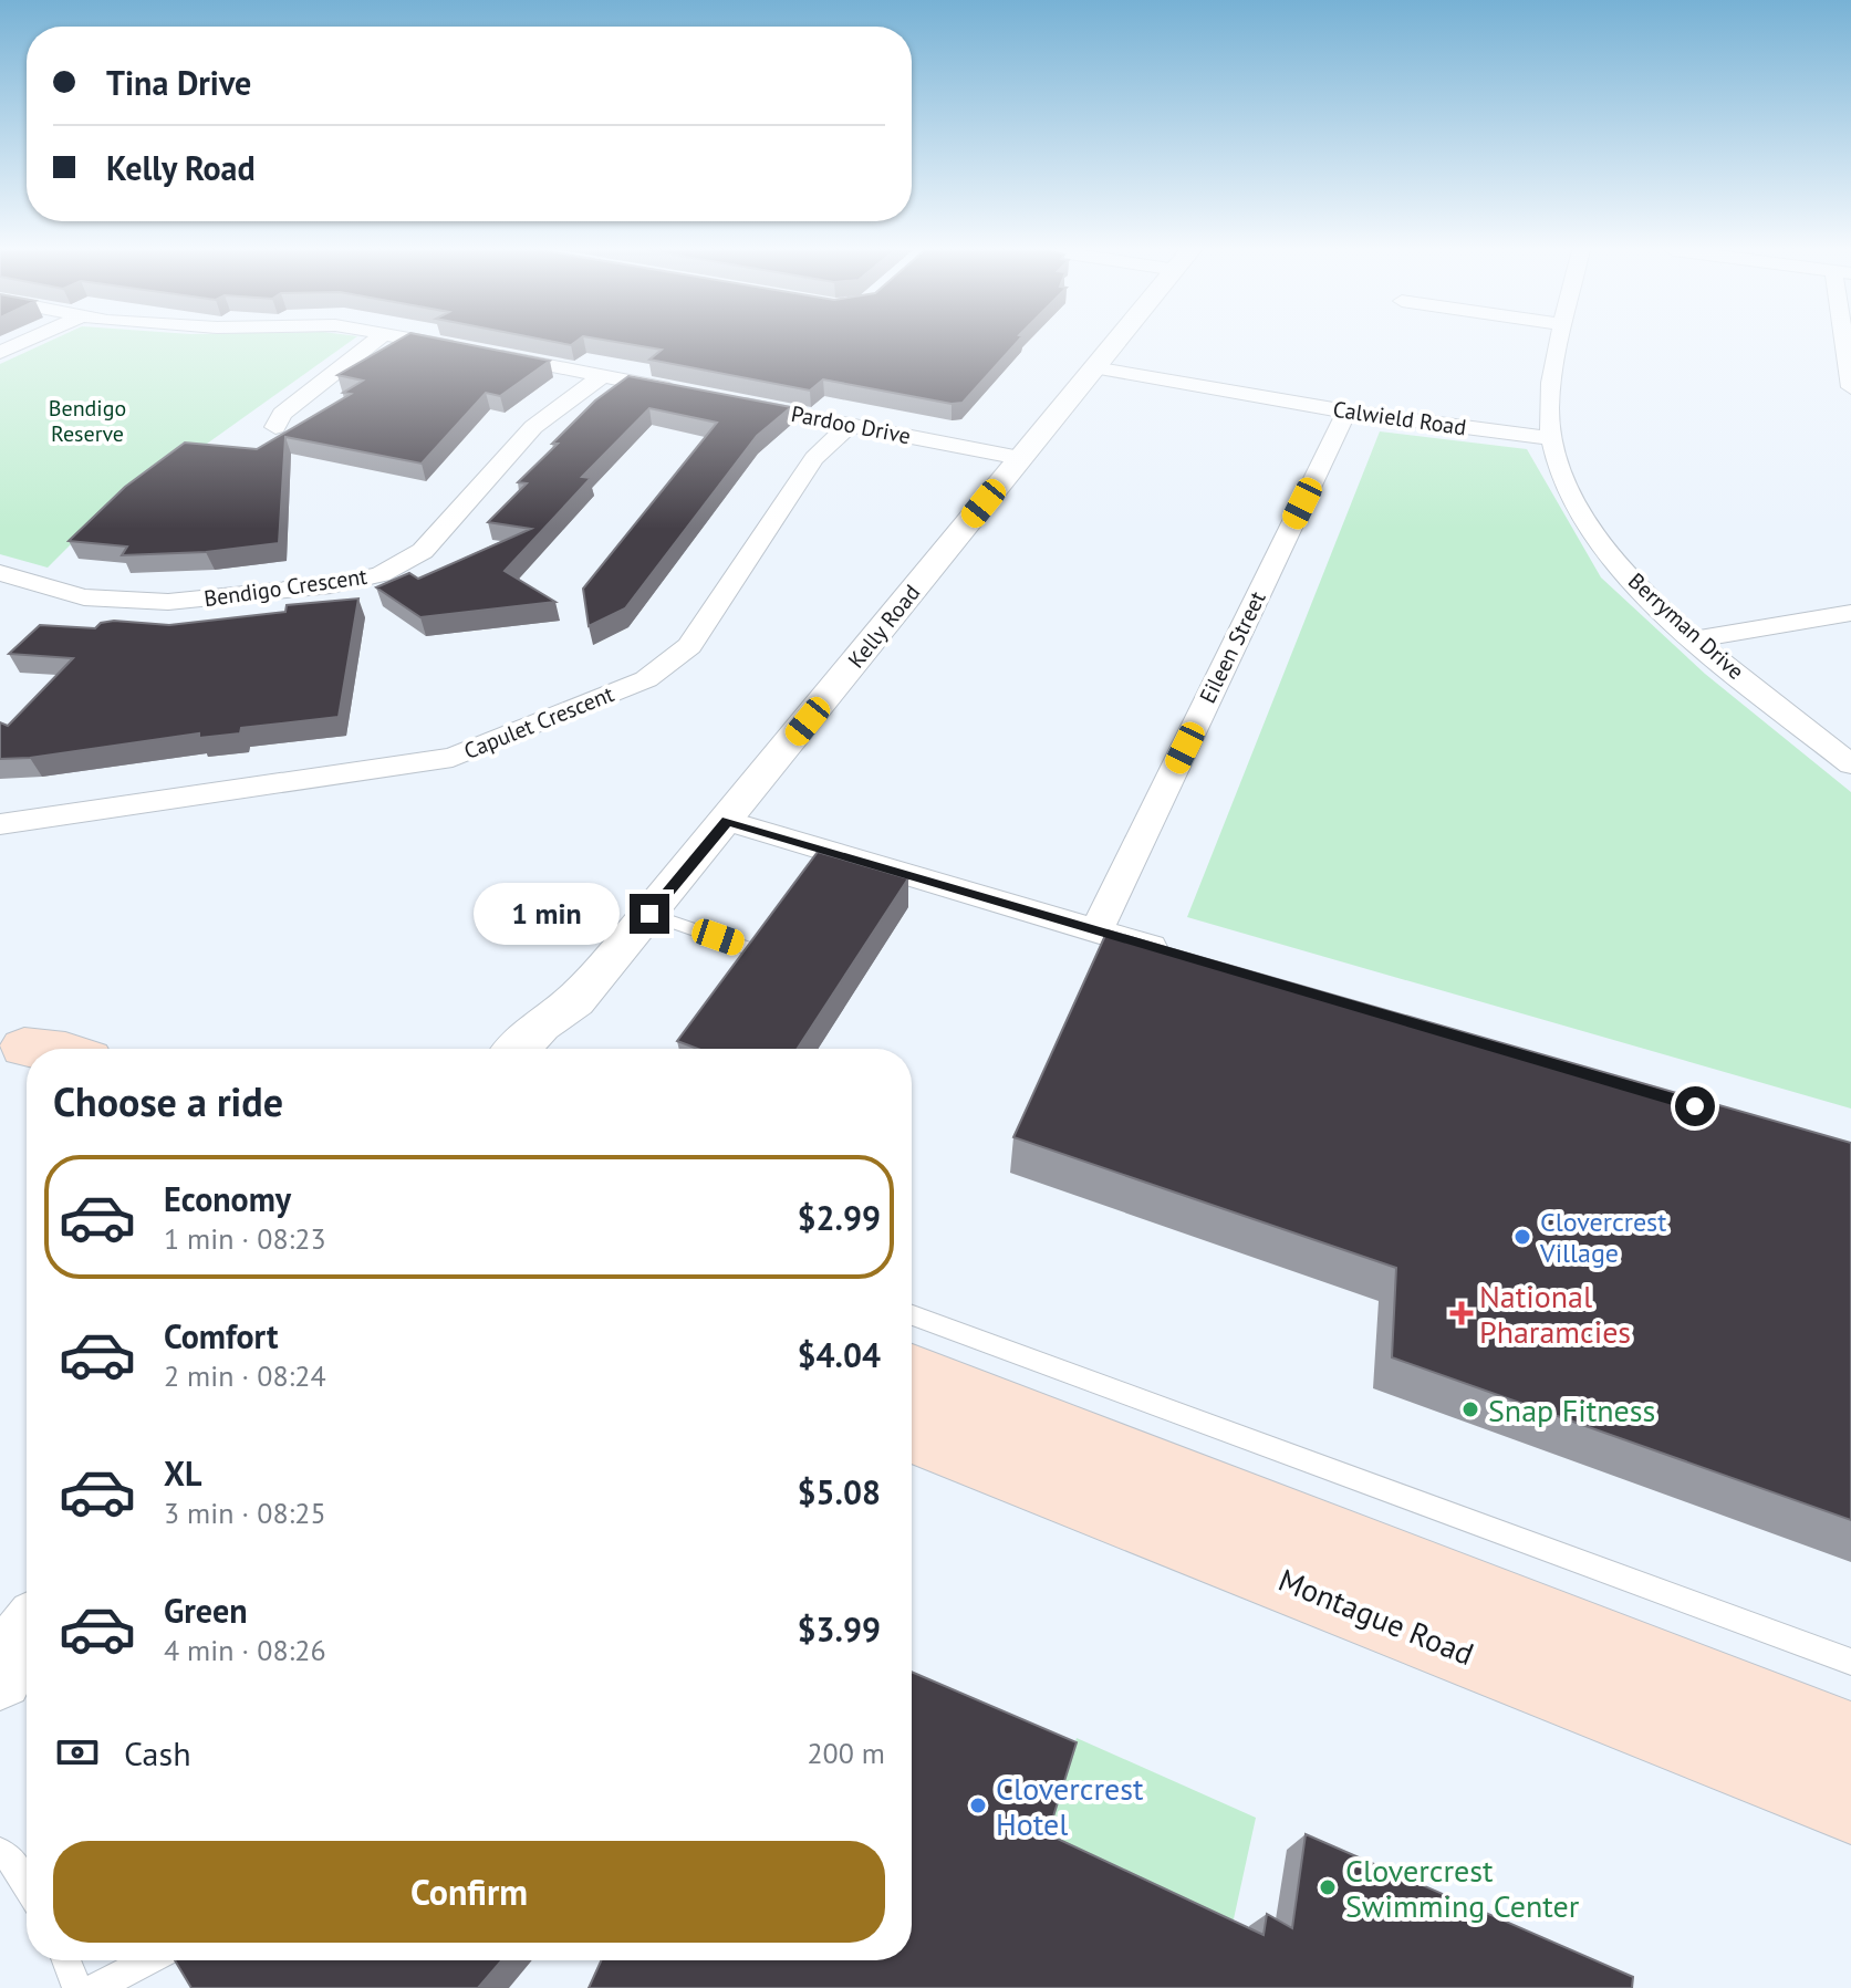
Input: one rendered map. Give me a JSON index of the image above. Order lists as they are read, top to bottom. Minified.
{"streets":{"main road":["Montague Road"],"street":["Calwield Road","Pardoo Drive","Bendigo Crescent","Kelly Road","Berryman Drive","Eileen Street","Capulet Crescent"]},"crossings":[["Calwield Road","Kelly Road"],["Calwield Road","Berryman Drive"],["Calwield Road","Eileen Street"],["Pardoo Drive","Kelly Road"],["Pardoo Drive","Capulet Crescent"]],"parks":["Bendigo Reserve"],"places":{"other":["Clovercrest Village","Snap Fitness","Clovercrest Hotel","Clovercrest Swimming Center"],"health":["National Pharamcies"]},"page":{"banner":["Tina Drive","Kelly Road"],"bubble":"1 min","heading":"Choose a ride","list":[{"name":"Economy","note":"1 min · 08:23","value":"$2.99"},{"name":"Comfort","note":"2 min · 08:24","value":"$4.04"},{"name":"XL","note":"3 min · 08:25","value":"$5.08"},{"name":"Green","note":"4 min · 08:26","value":"$3.99"}],"pay":["Cash","200 m"],"buttons":"Confirm"}}
